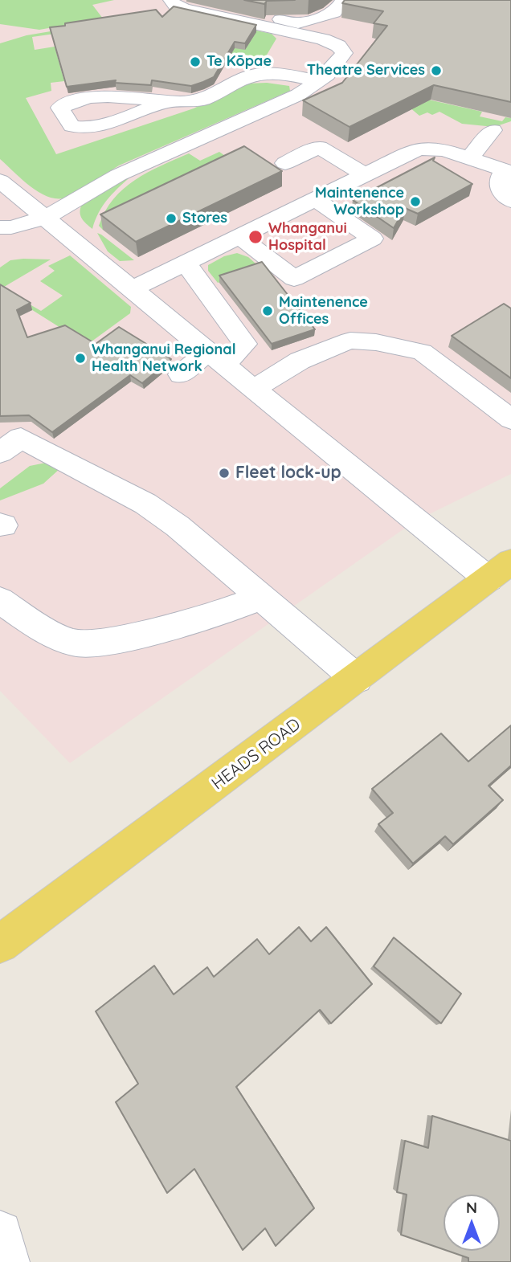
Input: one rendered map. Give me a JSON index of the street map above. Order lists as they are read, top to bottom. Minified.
{"streets":{"main road":["HEADS ROAD"]},"places":["Te Kōpae","Theatre Services","Maintenence Workshop","Stores","Whanganui Hospital","Maintenence Offices","Whanganui Regional Health Network","Fleet lock-up"],"north":"top"}
